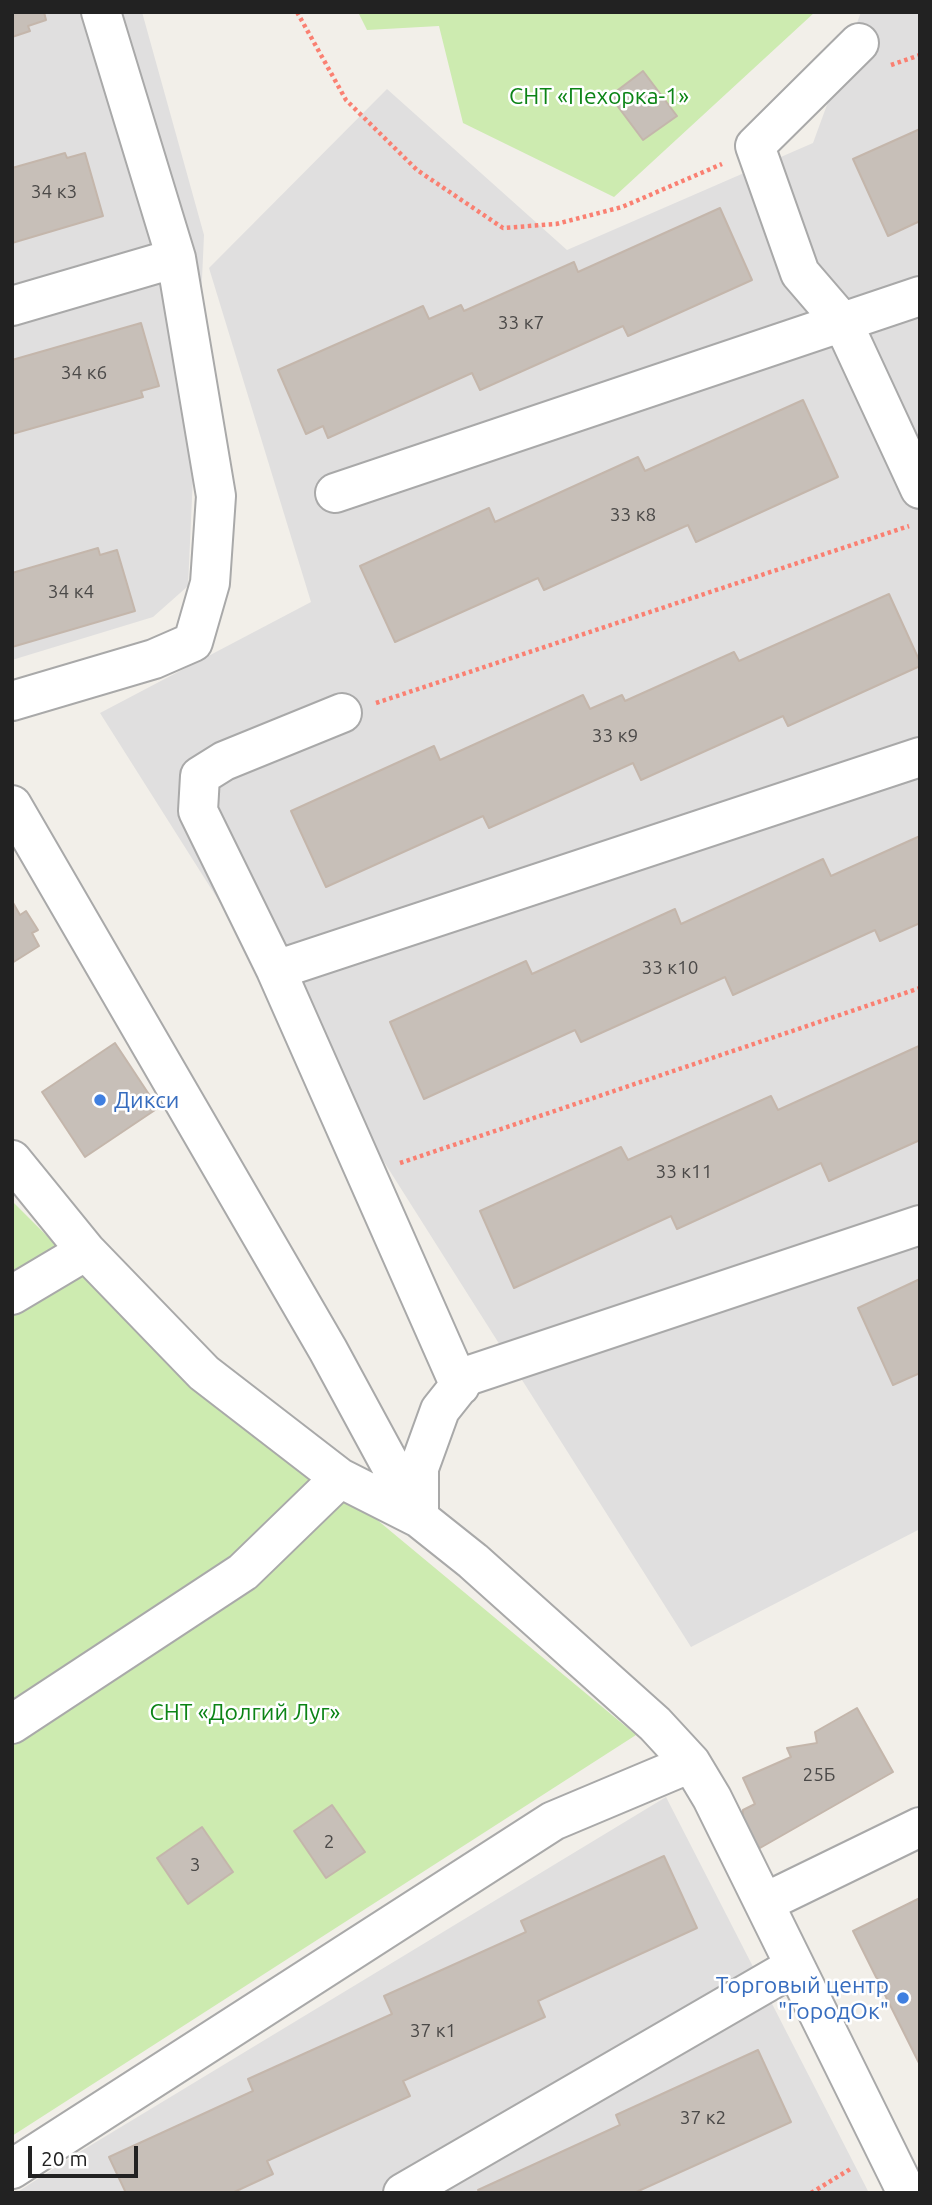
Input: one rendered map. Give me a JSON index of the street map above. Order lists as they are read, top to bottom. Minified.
{"parks":["СНТ «Пехорка-1»","СНТ «Долгий Луг»"],"places":["Дикси","Торговый центр \"ГородОк\""],"house_numbers":["34 к3","33 к7","34 к6","33 к8","34 к4","33 к9","33 к10","33 к11","25Б","2","3","37 к1","37 к2"],"scale_bar":"20 m"}
